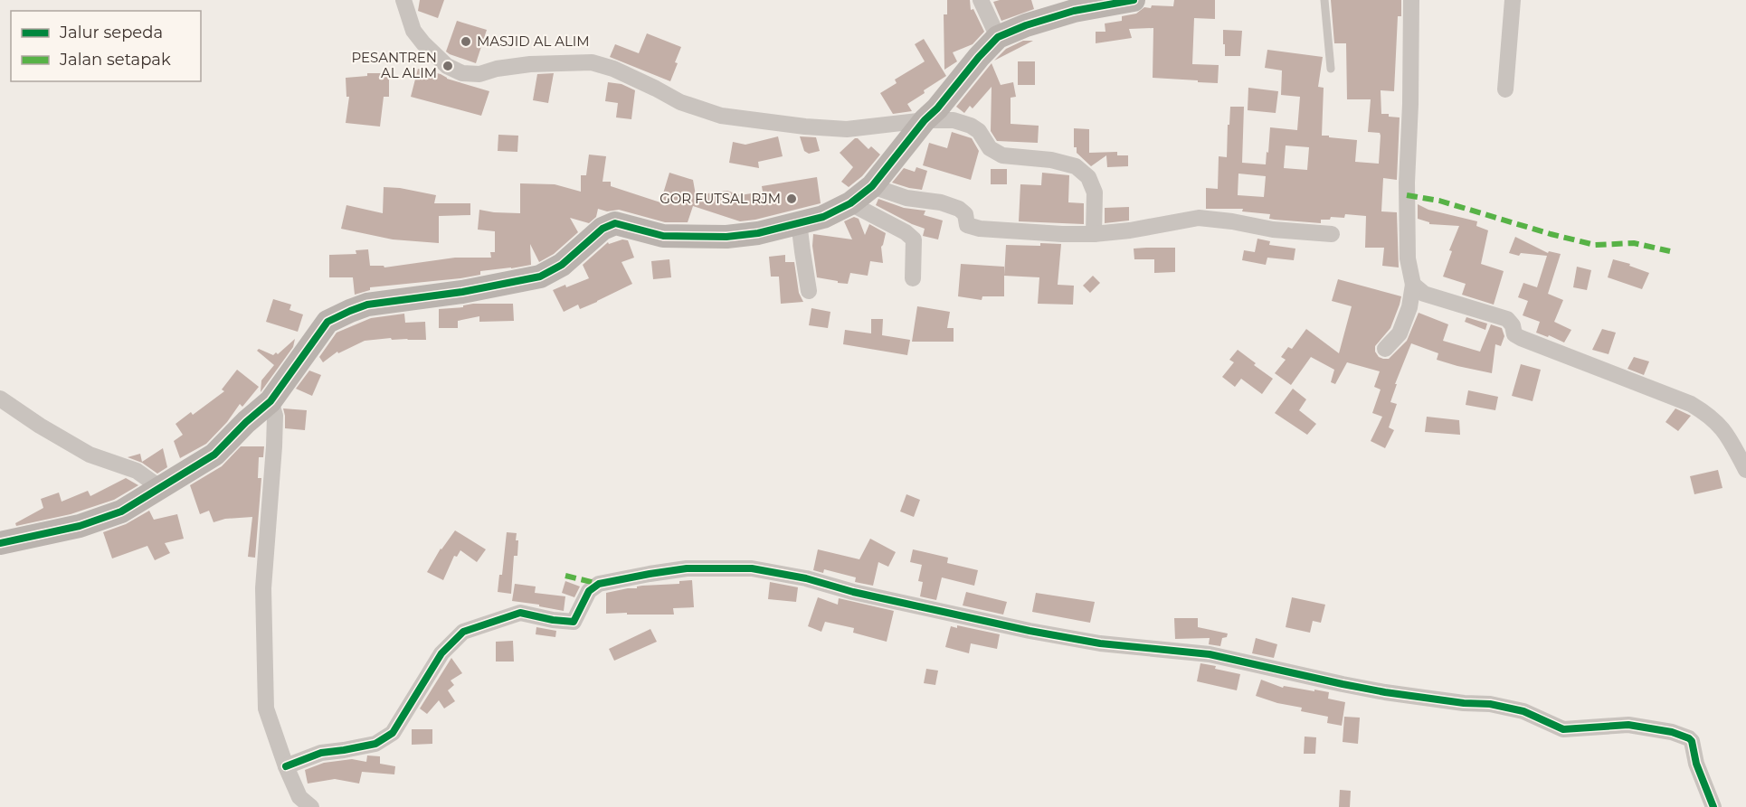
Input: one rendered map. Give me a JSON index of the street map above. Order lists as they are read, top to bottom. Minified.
{"places":["MASJID AL ALIM","PESANTREN AL ALIM","GOR FUTSAL RJM"],"legend":["Jalur sepeda","Jalan setapak"]}
